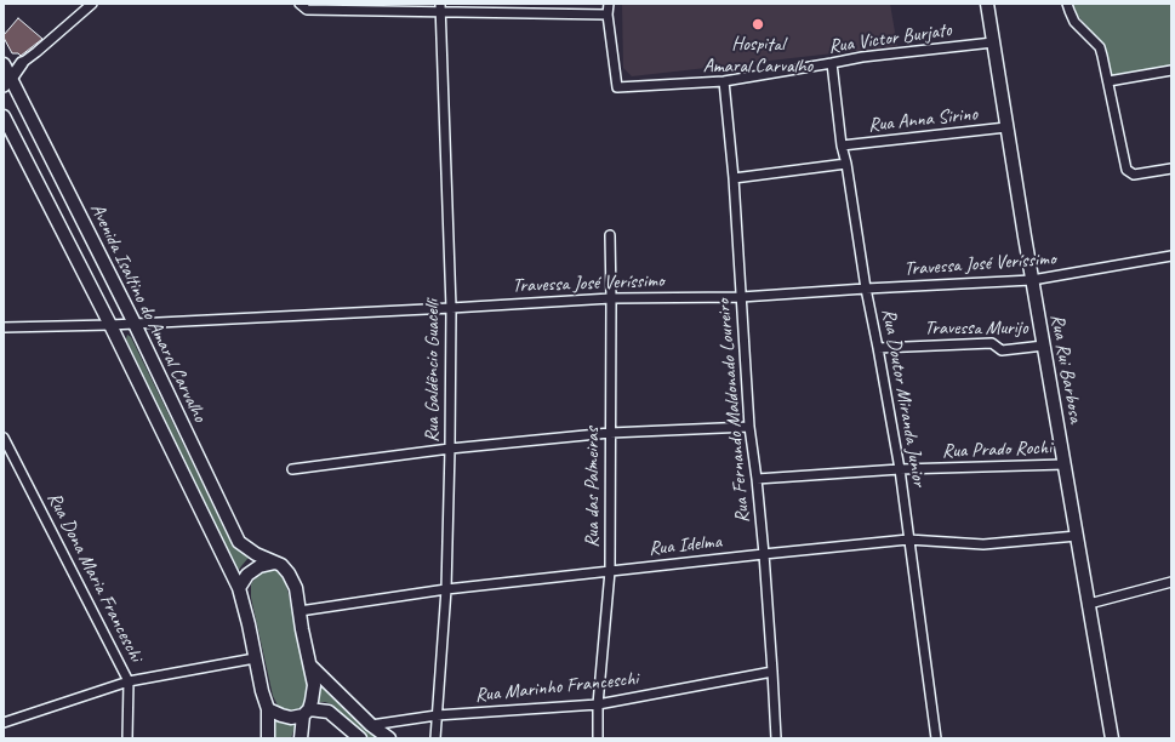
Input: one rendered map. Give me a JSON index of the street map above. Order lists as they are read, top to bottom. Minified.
{"streets":{"main road":["Avenida Isaltino do Amaral Carvalho","Rua Rui Barbosa"],"street":["Rua Victor Burjato","Rua Anna Sirino","Travessa José Veríssimo","Travessa Murijo","Rua Galdêncio Guacelli","Rua Doutor Miranda Junior","Rua Fernando Maldonado Loureiro","Rua Prado Rochi","Rua das Palmeiras","Rua Idelma","Rua Dona Maria Franceschi","Rua Marinho Franceschi"]},"crossings":[["Rua Victor Burjato","Rua Rui Barbosa"],["Rua Victor Burjato","Rua Doutor Miranda Junior"],["Rua Victor Burjato","Rua Fernando Maldonado Loureiro"],["Rua Anna Sirino","Rua Rui Barbosa"],["Rua Anna Sirino","Rua Doutor Miranda Junior"],["Travessa José Veríssimo","Avenida Isaltino do Amaral Carvalho"],["Travessa José Veríssimo","Rua Rui Barbosa"],["Travessa José Veríssimo","Rua Galdêncio Guacelli"],["Travessa José Veríssimo","Rua Doutor Miranda Junior"],["Travessa José Veríssimo","Rua Fernando Maldonado Loureiro"],["Travessa José Veríssimo","Rua das Palmeiras"],["Avenida Isaltino do Amaral Carvalho","Rua Idelma"],["Travessa Murijo","Rua Rui Barbosa"],["Travessa Murijo","Rua Doutor Miranda Junior"],["Rua Rui Barbosa","Rua Prado Rochi"],["Rua Rui Barbosa","Rua Idelma"],["Rua Galdêncio Guacelli","Rua Idelma"],["Rua Galdêncio Guacelli","Rua Marinho Franceschi"],["Rua Doutor Miranda Junior","Rua Prado Rochi"],["Rua Doutor Miranda Junior","Rua Idelma"],["Rua Fernando Maldonado Loureiro","Rua Prado Rochi"],["Rua Fernando Maldonado Loureiro","Rua Idelma"],["Rua Fernando Maldonado Loureiro","Rua Marinho Franceschi"],["Rua das Palmeiras","Rua Idelma"],["Rua das Palmeiras","Rua Marinho Franceschi"]],"places":["Hospital Amaral Carvalho"]}
